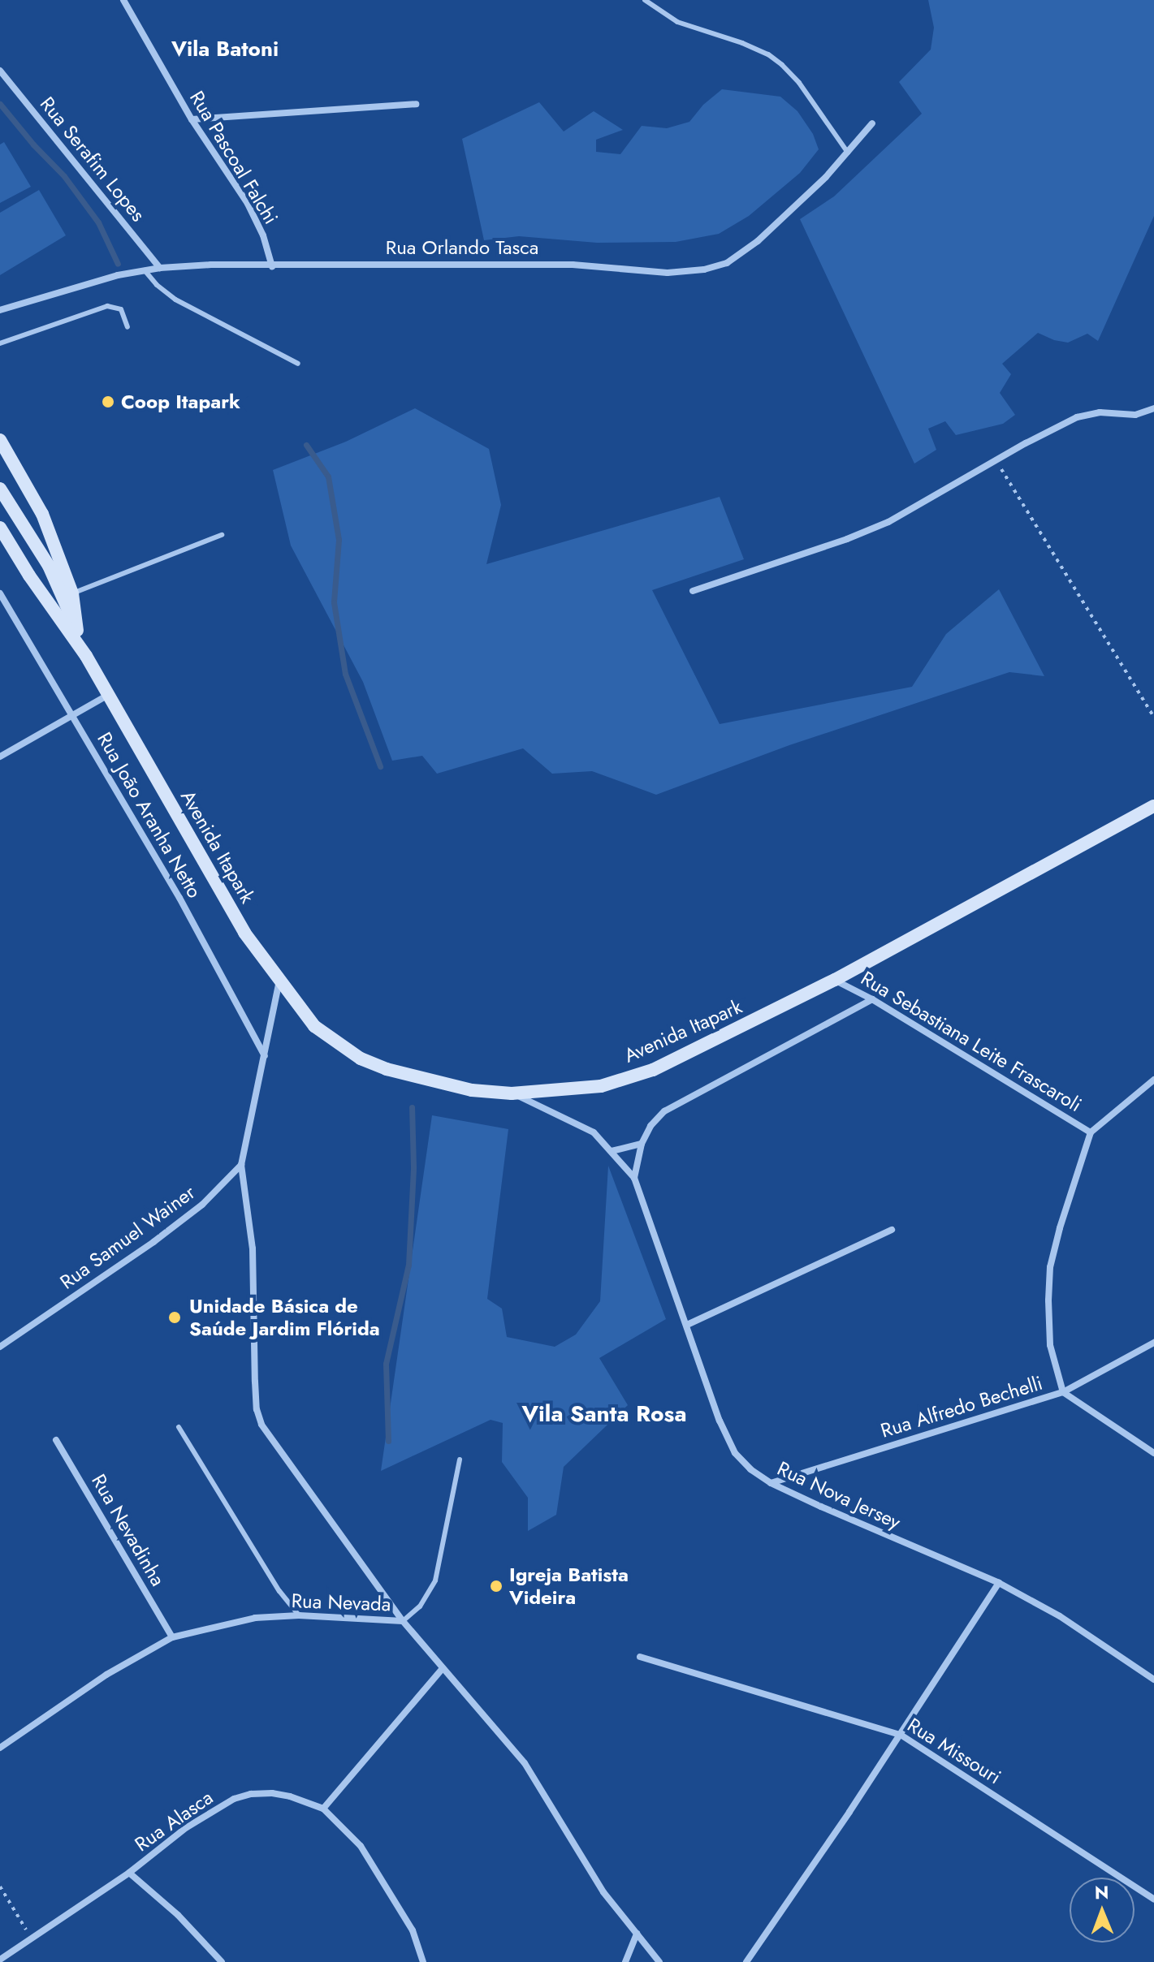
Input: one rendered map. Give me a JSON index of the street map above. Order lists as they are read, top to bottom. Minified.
{"streets":{"main road":["Avenida Itapark"],"street":["Rua Pascoal Falchi","Rua Serafim Lopes","Rua Orlando Tasca","Rua João Aranha Netto","Rua Sebastiana Leite Frascaroli","Rua Samuel Wainer","Rua Alfredo Bechelli","Rua Nova Jersey","Rua Nevadinha","Rua Nevada","Rua Missouri","Rua Alasca"]},"crossings":[["Rua Pascoal Falchi","Rua Orlando Tasca"],["Rua Serafim Lopes","Rua Orlando Tasca"],["Avenida Itapark","Rua Sebastiana Leite Frascaroli"],["Avenida Itapark","Rua Nova Jersey"],["Rua Alfredo Bechelli","Rua Nova Jersey"],["Rua Nevadinha","Rua Nevada"]],"districts":["Vila Batoni","Vila Santa Rosa"],"places":["Coop Itapark","Unidade Básica de Saúde Jardim Flórida","Igreja Batista Videira"],"north":"top"}
